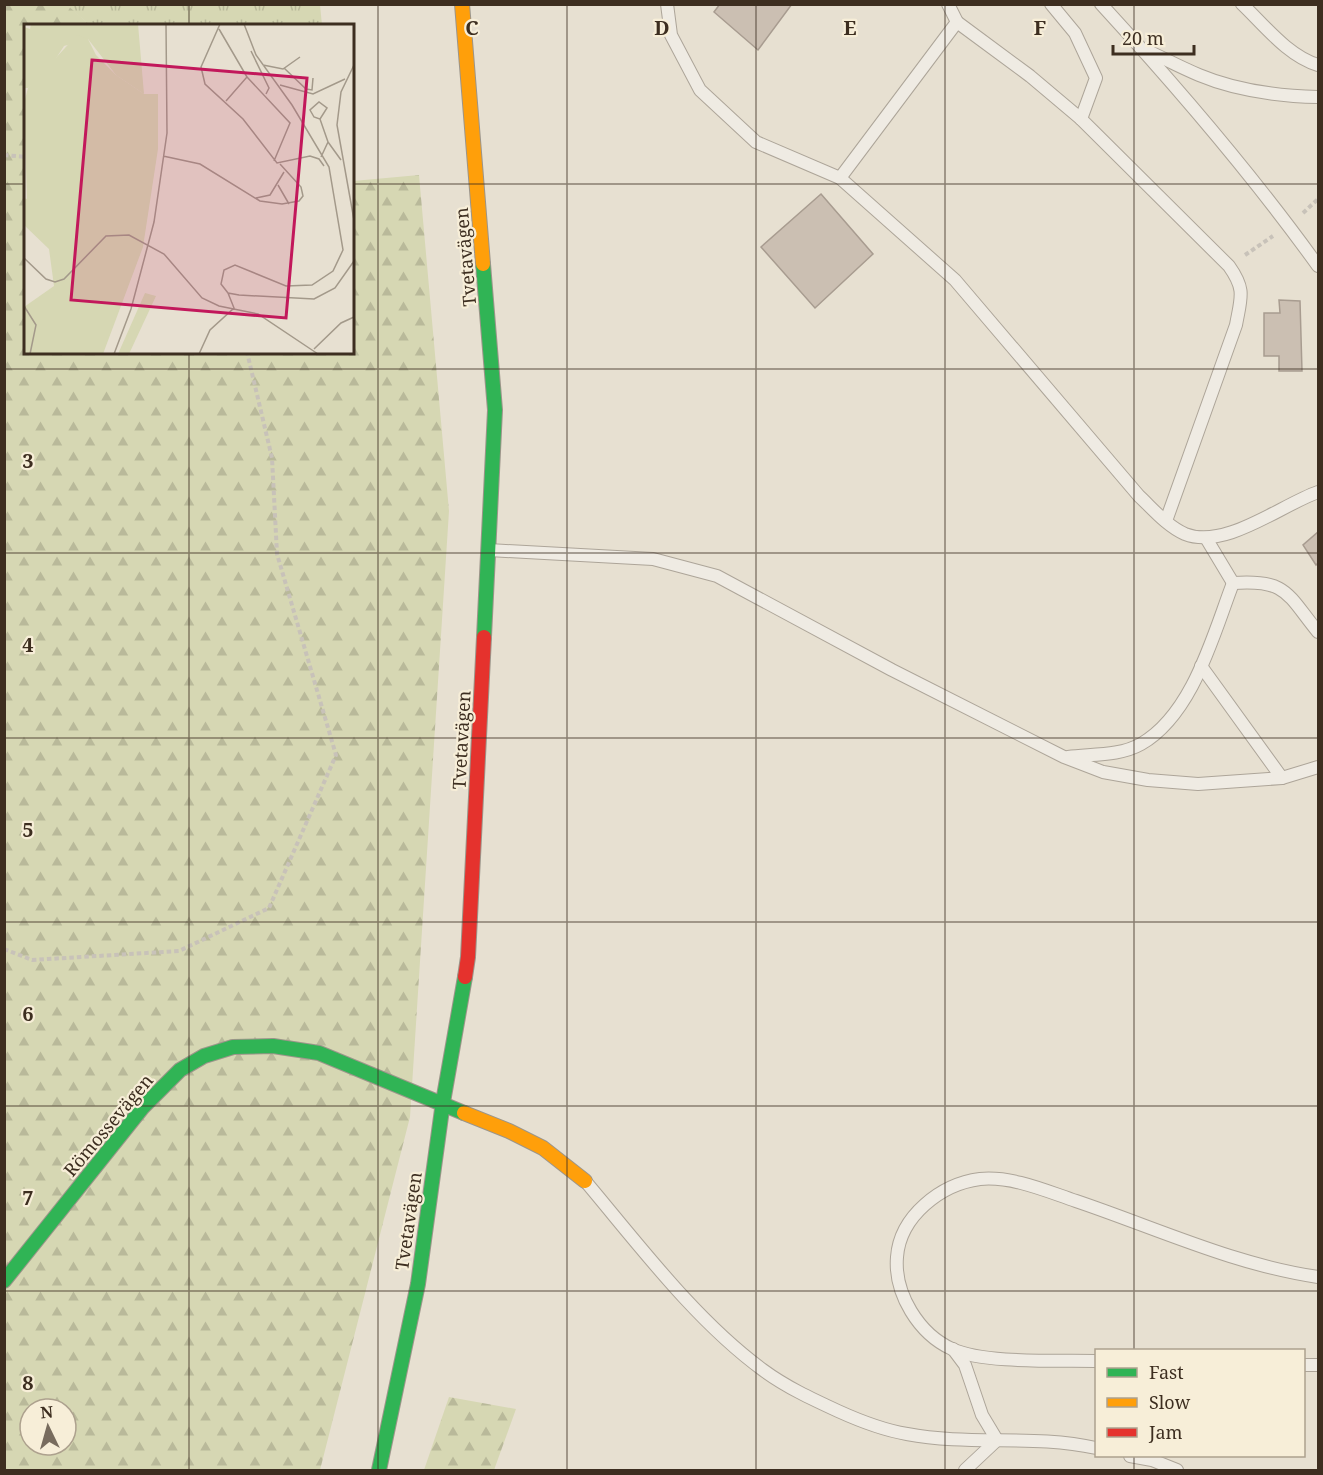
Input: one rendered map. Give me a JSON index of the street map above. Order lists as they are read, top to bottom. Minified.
{"streets":{"main road":["Tvetavägen","Römossevägen"]},"crossings":[["Tvetavägen","Römossevägen"]],"legend":["Fast","Slow","Jam"],"scale_bar":"20 m","north":"top","grid":{"columns":["C","D","E","F"],"rows":["3","4","5","6","7","8"]}}
